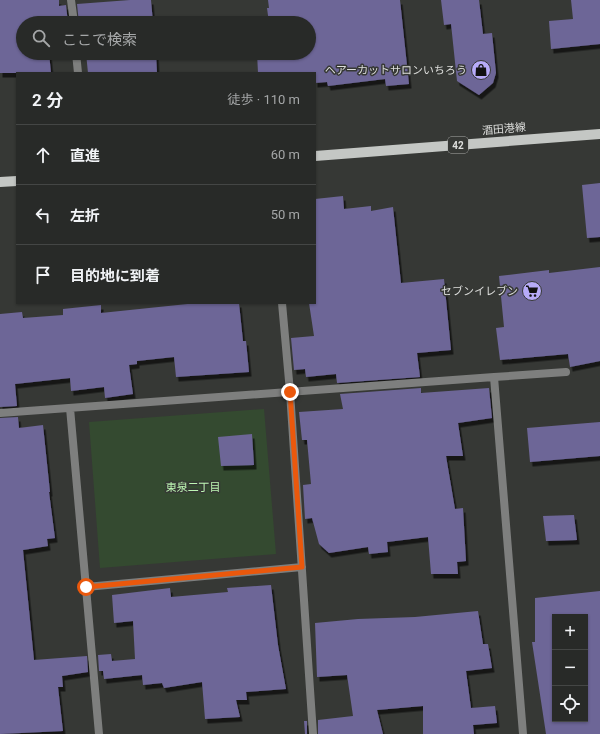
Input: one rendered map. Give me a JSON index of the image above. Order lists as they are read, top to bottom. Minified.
{"streets":{"main road":["酒田港線","42"]},"parks":["東泉二丁目"],"places":{"shop":["ヘアーカットサロンいちろう"],"supermarket":["セブンイレブン"]},"page":{"search":"ここで検索","heading":["2 分","徒歩 · 110 m"],"list":[["直進","60 m"],["左折","50 m"],"目的地に到着"],"map_buttons":["+","−"]}}
